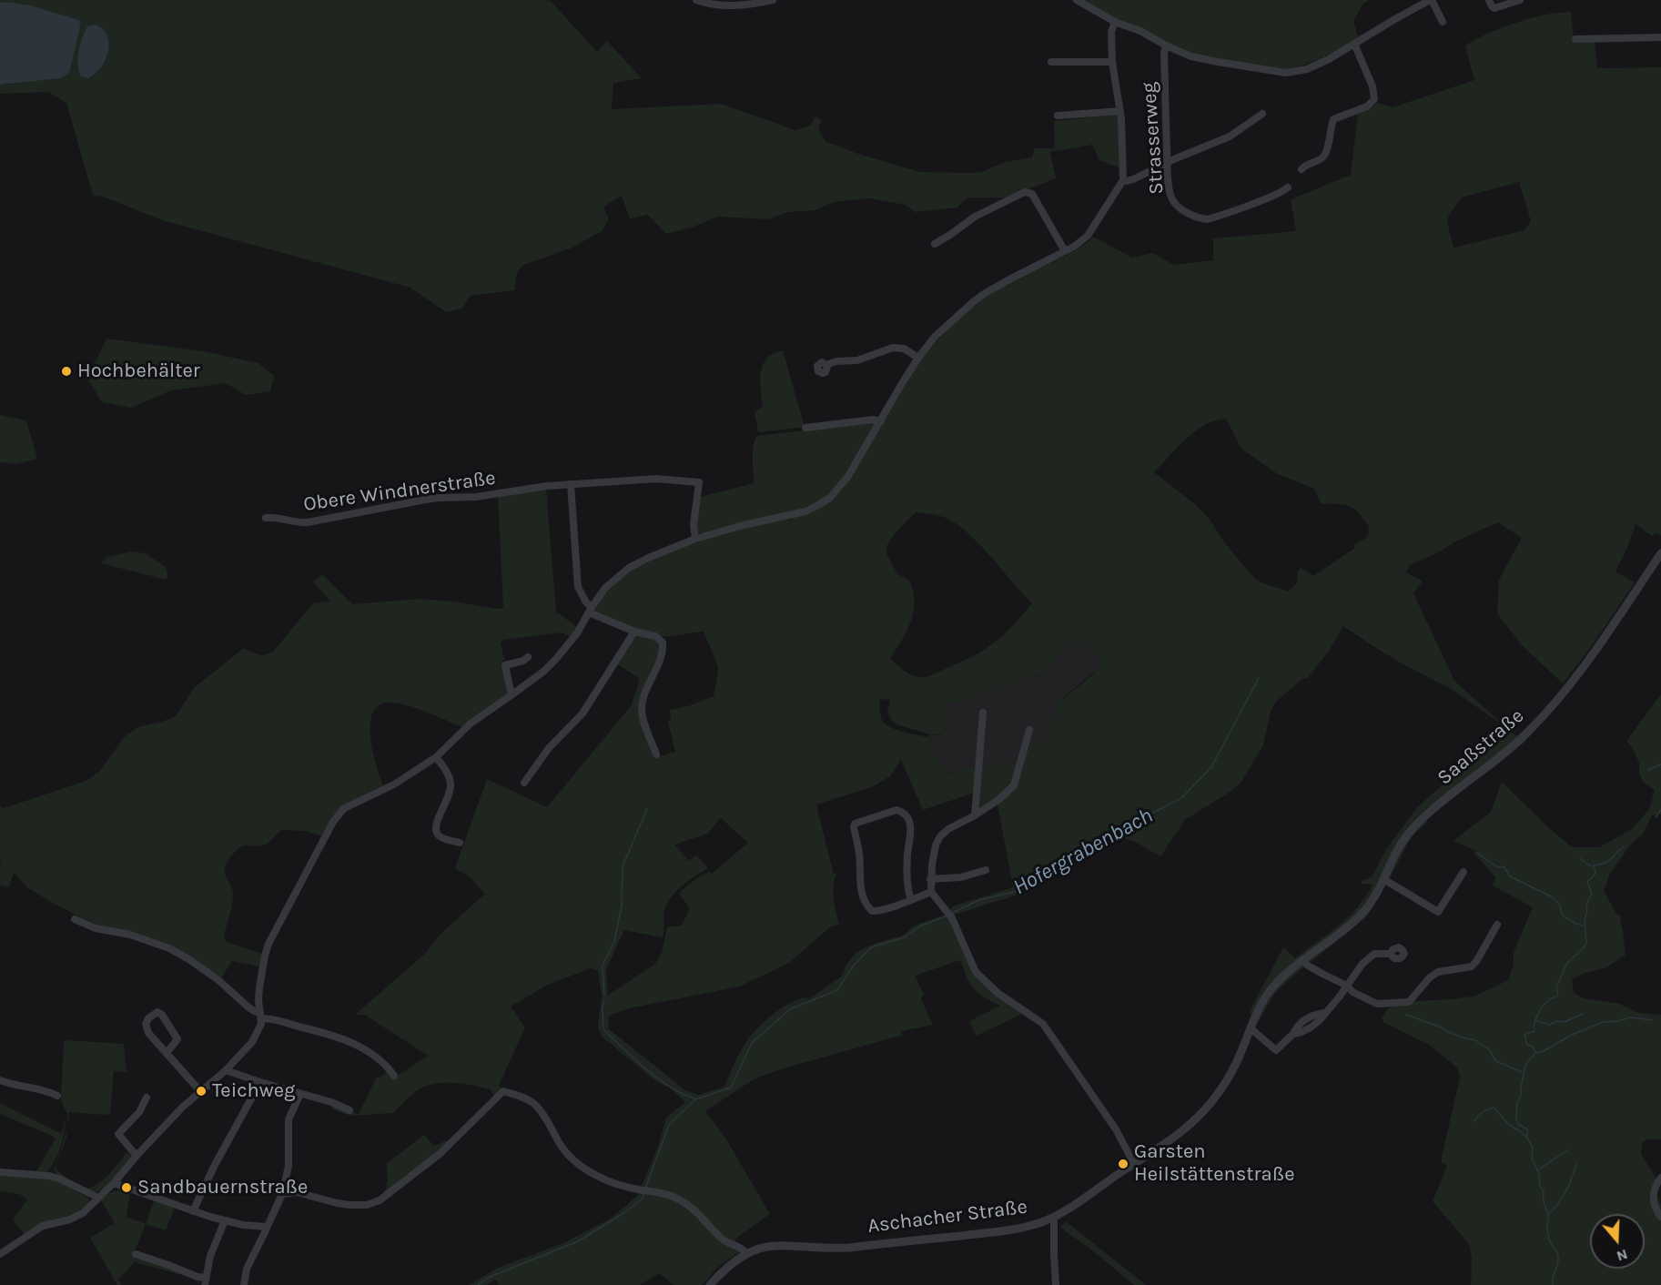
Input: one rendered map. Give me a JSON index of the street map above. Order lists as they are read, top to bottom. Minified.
{"streets":{"street":["Strasserweg","Obere Windnerstraße","Saaßstraße","Aschacher Straße"]},"crossings":[["Saaßstraße","Aschacher Straße"]],"water":["Hofergrabenbach"],"places":["Hochbehälter","Teichweg","Garsten Heilstättenstraße","Sandbauernstraße"],"north":"bottom"}
